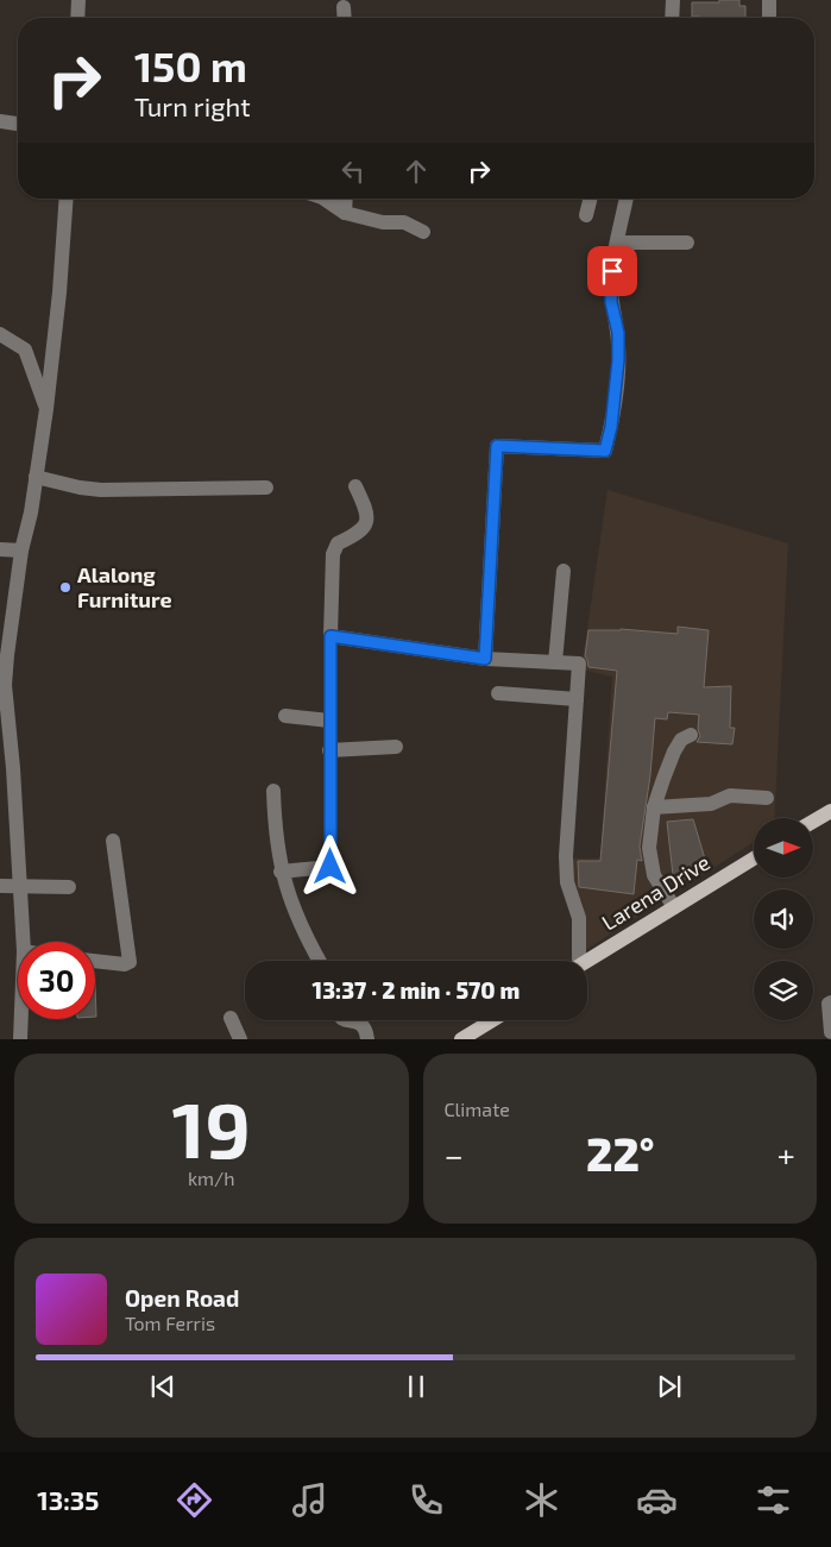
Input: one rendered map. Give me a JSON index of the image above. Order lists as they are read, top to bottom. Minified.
{"streets":{"main road":["Larena Drive"]},"places":["Alalong Furniture"],"north":"right","page":{"turn":["150 m","Turn right"],"limit":"30","trip":"13:37 · 2 min · 570 m","tile":[["19","km/h"],"Climate"],"heat":["−","22°","+"],"song":["Open Road","Tom Ferris"],"tabs":"13:35"}}
